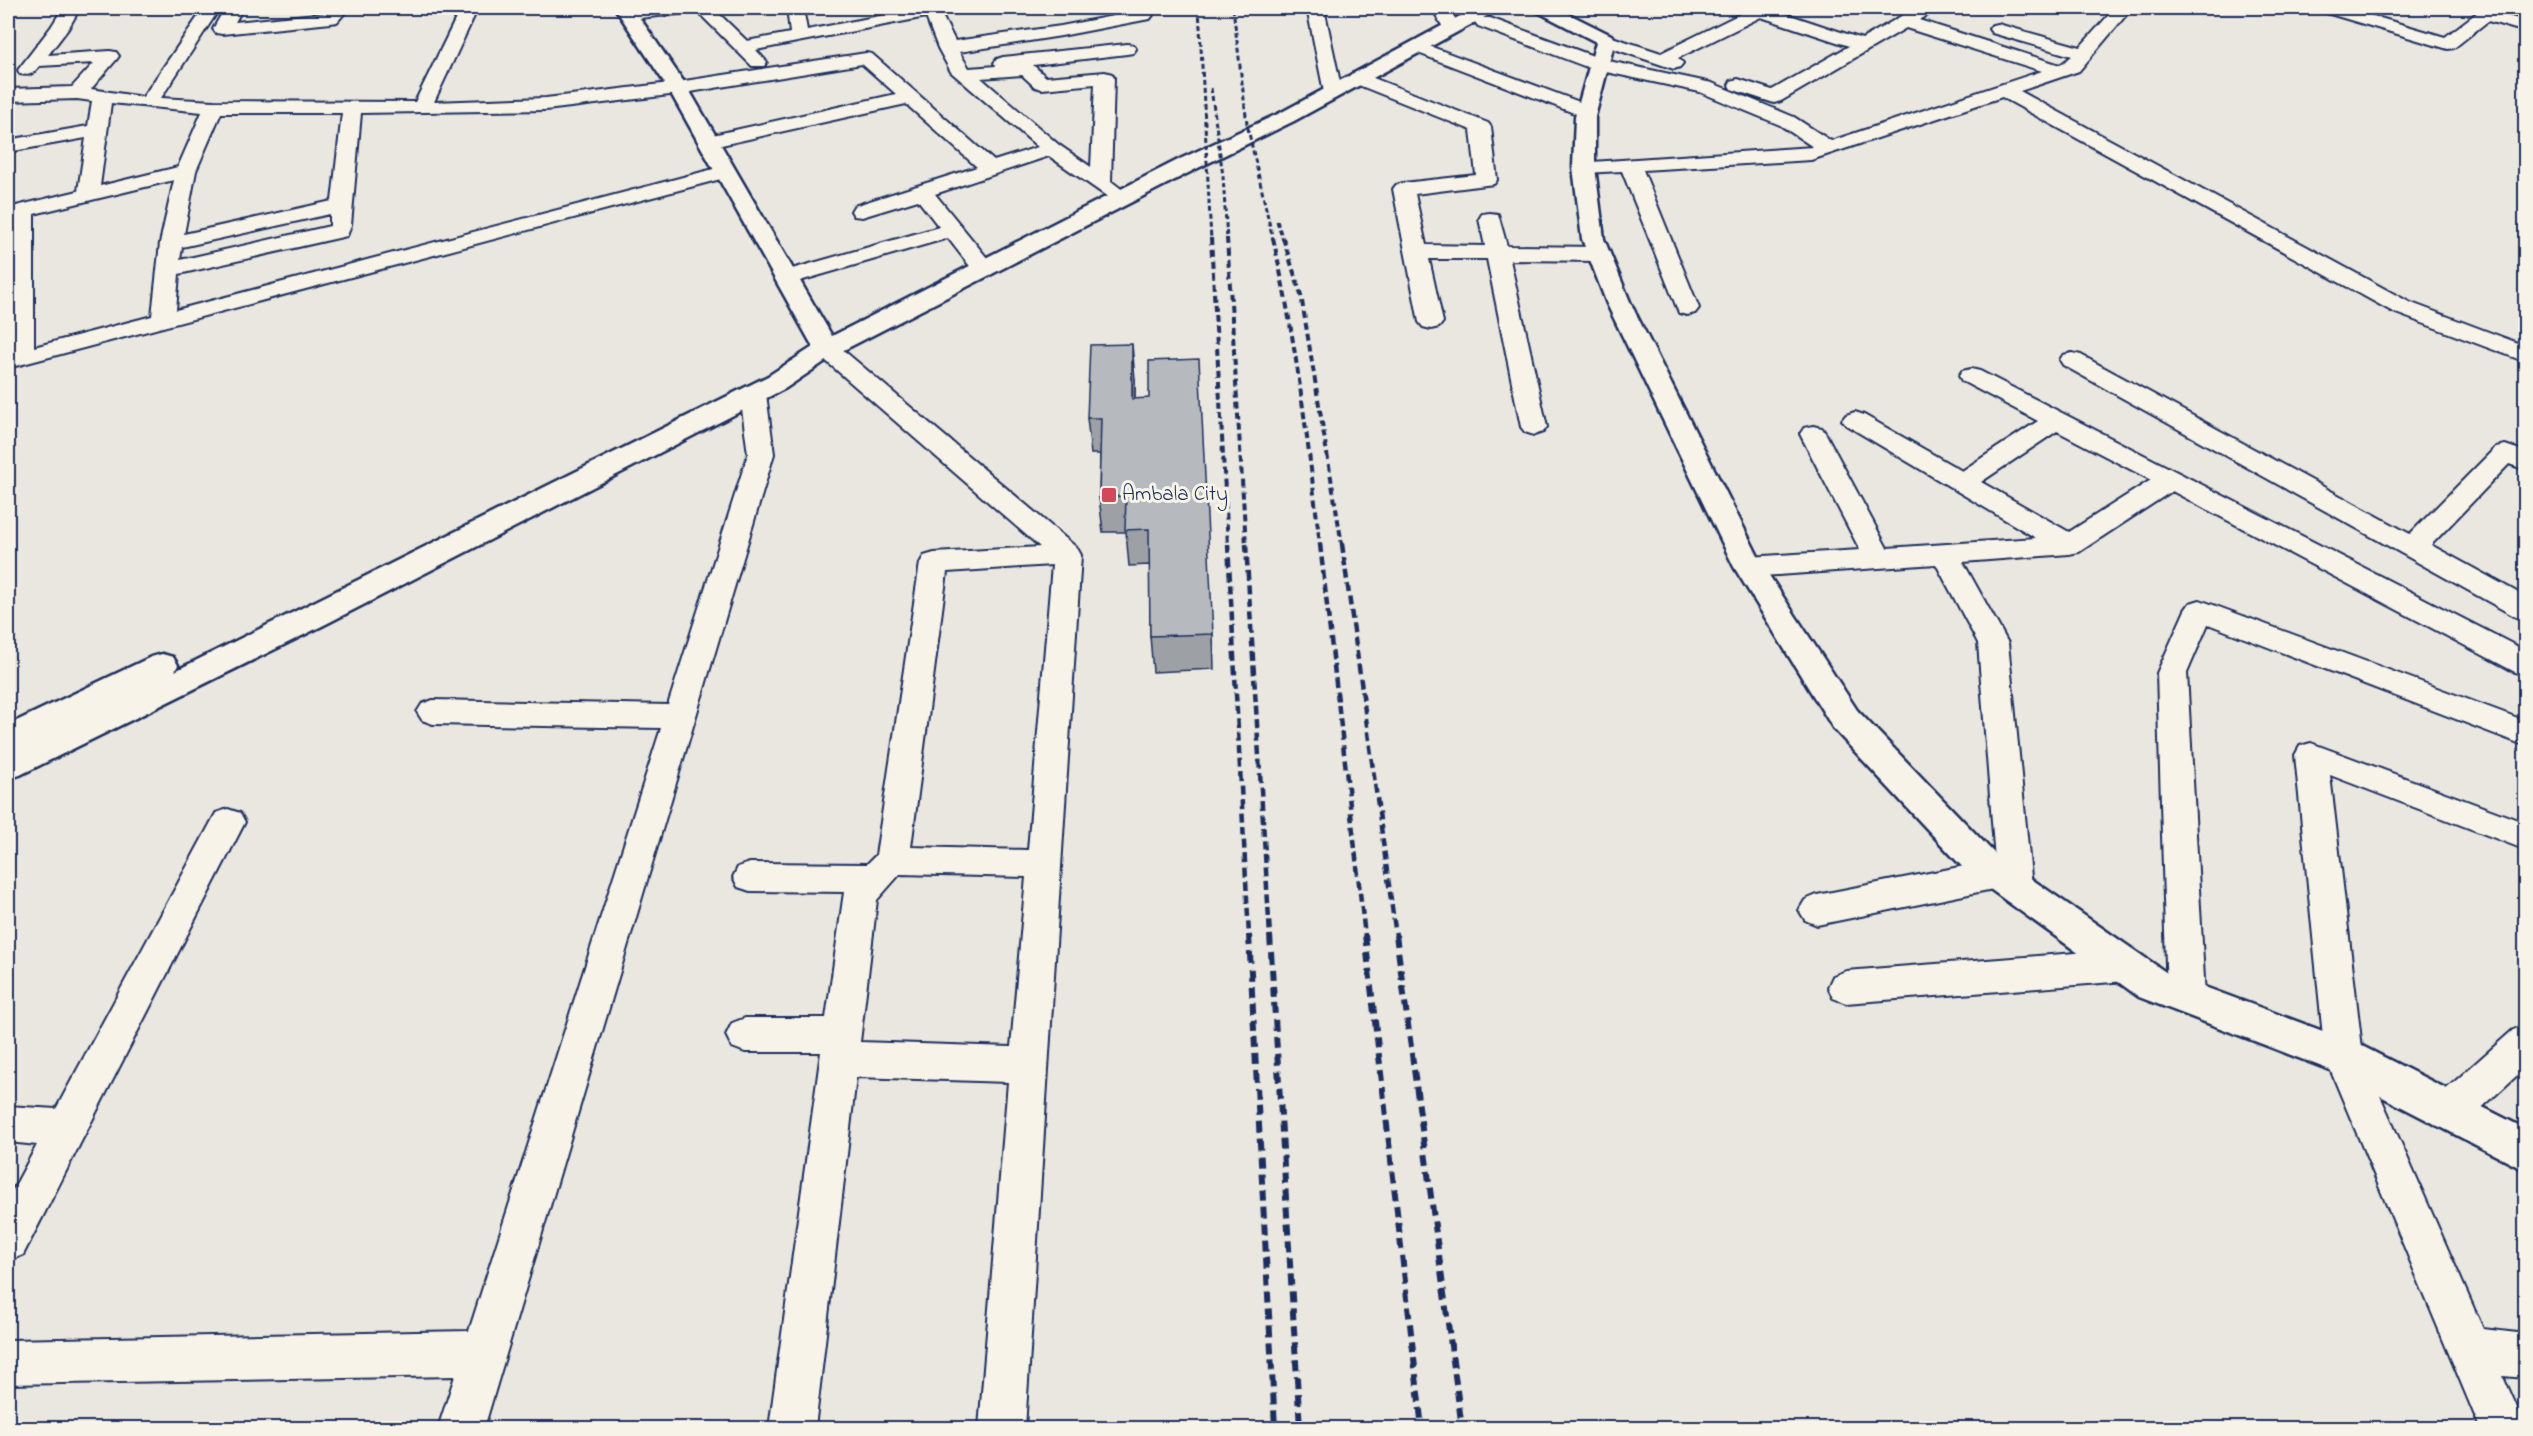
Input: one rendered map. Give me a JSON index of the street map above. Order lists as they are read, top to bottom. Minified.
{"places":{"transit":["Ambala City"]}}
